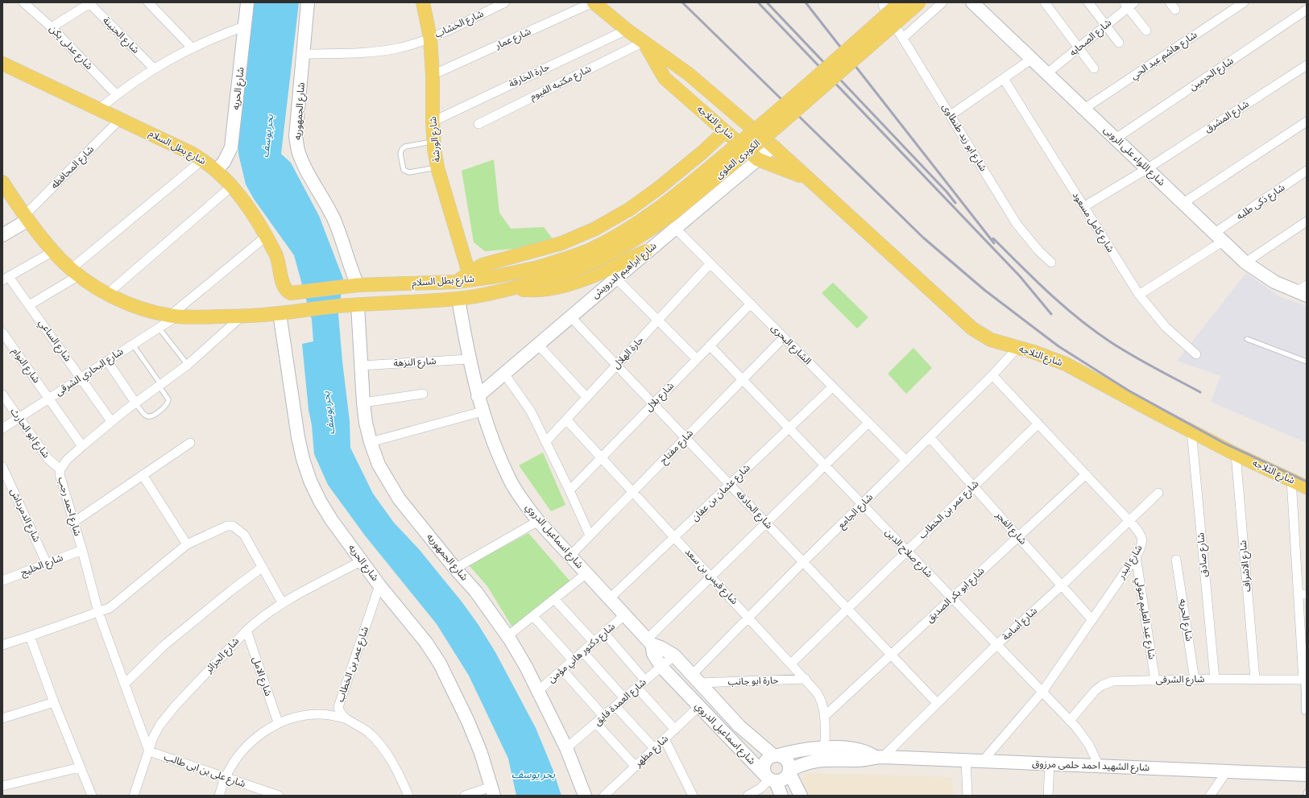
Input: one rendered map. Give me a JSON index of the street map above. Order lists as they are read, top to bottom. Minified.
{"streets":{"main road":["شارع الحريه","شارع الجمهوريه","شارع الثلاجه","شارع الورشة","شارع بطل السلام","شارع اللواء على الروبى","الكوبرى العلوى","شارع ابراهيم الدرويش","شارع اسماعيل الدروي","شارع الشهيد احمد حلمى مرزوق"],"street":["شارع الخشاب","شارع الجنينة","شارع الصحابه","شارع عمار","شارع عدلى يكن","شارع هاشم عبد الحي","شارع الحرمين","حارة الخارقة","شارع مكتبه الفيوم","شارع المشرق","شارع ابو زيد طنطاوى","شارع المحافظه","شارع ذكى طلبه","شارع كامل مسعود","شارع الساعي","الشارع البحرى","حارة الهلال","شارع النزهة","شارع النوام","شارع البحاري الشرقى","شارع بلال","شارع ابو الحارث","شارع مفتاح","شارع عثمان بن عفان","شارع احمد رجب","شارع الحادقه","شارع عمر بن الخطاب","شارع الجامع","شارع الدمرداش","شارع الفجر","شارع صلاح الدين","شارع صادق","شارع البدر","شارع الخليج","شارع الاشراف","شارع قيس بن سعد","شارع ابو بكر الصديق","شارع عبد العليم متولي","شارع أسامة","شارع دكتور هاني مؤمن","شارع الجزائر","شارع الامل","شارع الشرقى","حارة ابو جانب","شارع العمدة فايق","شارع مظهر","شارع على بن ابى طالب"]},"crossings":[["شارع الخشاب","شارع الجمهوريه"],["شارع الخشاب","شارع الورشة"],["شارع الصحابه","شارع اللواء على الروبى"],["شارع عمار","شارع الثلاجه"],["شارع عمار","شارع الورشة"],["شارع هاشم عبد الحي","شارع اللواء على الروبى"],["شارع الحرمين","شارع اللواء على الروبى"],["حارة الخارقة","شارع الثلاجه"],["حارة الخارقة","شارع الورشة"],["شارع مكتبه الفيوم","شارع الثلاجه"],["شارع الحريه","شارع بطل السلام"],["شارع الحريه","شارع عمر بن الخطاب"],["شارع الحريه","شارع الجزائر"],["شارع الحريه","شارع الشرقى"],["شارع الجمهوريه","شارع بطل السلام"],["شارع الجمهوريه","شارع النزهة"],["شارع الجمهوريه","شارع دكتور هاني مؤمن"],["شارع الجمهوريه","شارع العمدة فايق"],["شارع المشرق","شارع اللواء على الروبى"],["شارع المشرق","شارع كامل مسعود"],["شارع الثلاجه","شارع ابراهيم الدرويش"],["شارع الثلاجه","شارع الجامع"],["شارع الثلاجه","شارع صادق"],["شارع الثلاجه","شارع الاشراف"],["شارع بطل السلام","الكوبرى العلوى"],["شارع بطل السلام","شارع المحافظه"],["شارع بطل السلام","شارع البحاري الشرقى"],["شارع بطل السلام","شارع اسماعيل الدروي"],["شارع اللواء على الروبى","شارع ذكى طلبه"],["شارع ذكى طلبه","شارع كامل مسعود"],["شارع ابراهيم الدرويش","الشارع البحرى"],["شارع ابراهيم الدرويش","شارع الحادقه"],["شارع ابراهيم الدرويش","شارع اسماعيل الدروي"],["شارع الساعي","شارع البحاري الشرقى"],["شارع الساعي","شارع احمد رجب"],["الشارع البحرى","حارة الهلال"],["الشارع البحرى","شارع بلال"],["الشارع البحرى","شارع مفتاح"],["الشارع البحرى","شارع عثمان بن عفان"],["الشارع البحرى","شارع الجامع"],["حارة الهلال","شارع الحادقه"],["حارة الهلال","شارع قيس بن سعد"],["شارع النزهة","شارع اسماعيل الدروي"],["شارع النوام","شارع البحاري الشرقى"],["شارع النوام","شارع احمد رجب"],["شارع البحاري الشرقى","شارع ابو الحارث"],["شارع بلال","شارع الحادقه"],["شارع بلال","شارع صلاح الدين"],["شارع بلال","شارع قيس بن سعد"],["شارع ابو الحارث","شارع احمد رجب"],["شارع مفتاح","شارع الحادقه"],["شارع مفتاح","شارع اسماعيل الدروي"],["شارع مفتاح","شارع صلاح الدين"],["شارع مفتاح","شارع قيس بن سعد"],["شارع عثمان بن عفان","شارع الحادقه"],["شارع عثمان بن عفان","شارع اسماعيل الدروي"],["شارع عثمان بن عفان","شارع صلاح الدين"],["شارع عثمان بن عفان","شارع قيس بن سعد"],["شارع احمد رجب","شارع الخليج"],["شارع احمد رجب","شارع الجزائر"],["شارع احمد رجب","شارع على بن ابى طالب"],["شارع الحادقه","شارع عمر بن الخطاب"],["شارع الحادقه","شارع الجامع"],["شارع الحادقه","شارع ابو بكر الصديق"],["شارع الحادقه","شارع أسامة"],["شارع عمر بن الخطاب","شارع الفجر"],["شارع عمر بن الخطاب","شارع صلاح الدين"],["شارع عمر بن الخطاب","شارع البدر"],["شارع عمر بن الخطاب","شارع قيس بن سعد"],["شارع الجامع","شارع الفجر"],["شارع الجامع","شارع اسماعيل الدروي"],["شارع الجامع","شارع صلاح الدين"],["شارع الجامع","شارع البدر"],["شارع الجامع","شارع قيس بن سعد"],["شارع الجامع","حارة ابو جانب"],["شارع الدمرداش","شارع الخليج"],["شارع الفجر","شارع البدر"],["شارع الفجر","شارع ابو بكر الصديق"],["شارع الفجر","شارع أسامة"],["شارع اسماعيل الدروي","شارع دكتور هاني مؤمن"],["شارع اسماعيل الدروي","حارة ابو جانب"],["شارع اسماعيل الدروي","شارع العمدة فايق"],["شارع اسماعيل الدروي","شارع مظهر"],["شارع اسماعيل الدروي","شارع الشهيد احمد حلمى مرزوق"],["شارع صلاح الدين","شارع البدر"],["شارع صلاح الدين","شارع ابو بكر الصديق"],["شارع صلاح الدين","شارع أسامة"],["شارع صلاح الدين","شارع الشرقى"],["شارع صلاح الدين","شارع الشهيد احمد حلمى مرزوق"],["شارع صادق","شارع الشرقى"],["شارع البدر","شارع ابو بكر الصديق"],["شارع البدر","شارع عبد العليم متولي"],["شارع البدر","شارع أسامة"],["شارع البدر","شارع الشهيد احمد حلمى مرزوق"],["شارع الاشراف","شارع الشرقى"],["شارع قيس بن سعد","شارع ابو بكر الصديق"],["شارع قيس بن سعد","حارة ابو جانب"],["شارع قيس بن سعد","شارع الشهيد احمد حلمى مرزوق"],["شارع عبد العليم متولي","شارع الشرقى"],["شارع أسامة","شارع الشهيد احمد حلمى مرزوق"],["شارع الجزائر","شارع الامل"],["شارع الجزائر","شارع على بن ابى طالب"]],"water":["بحر يوسف"]}
